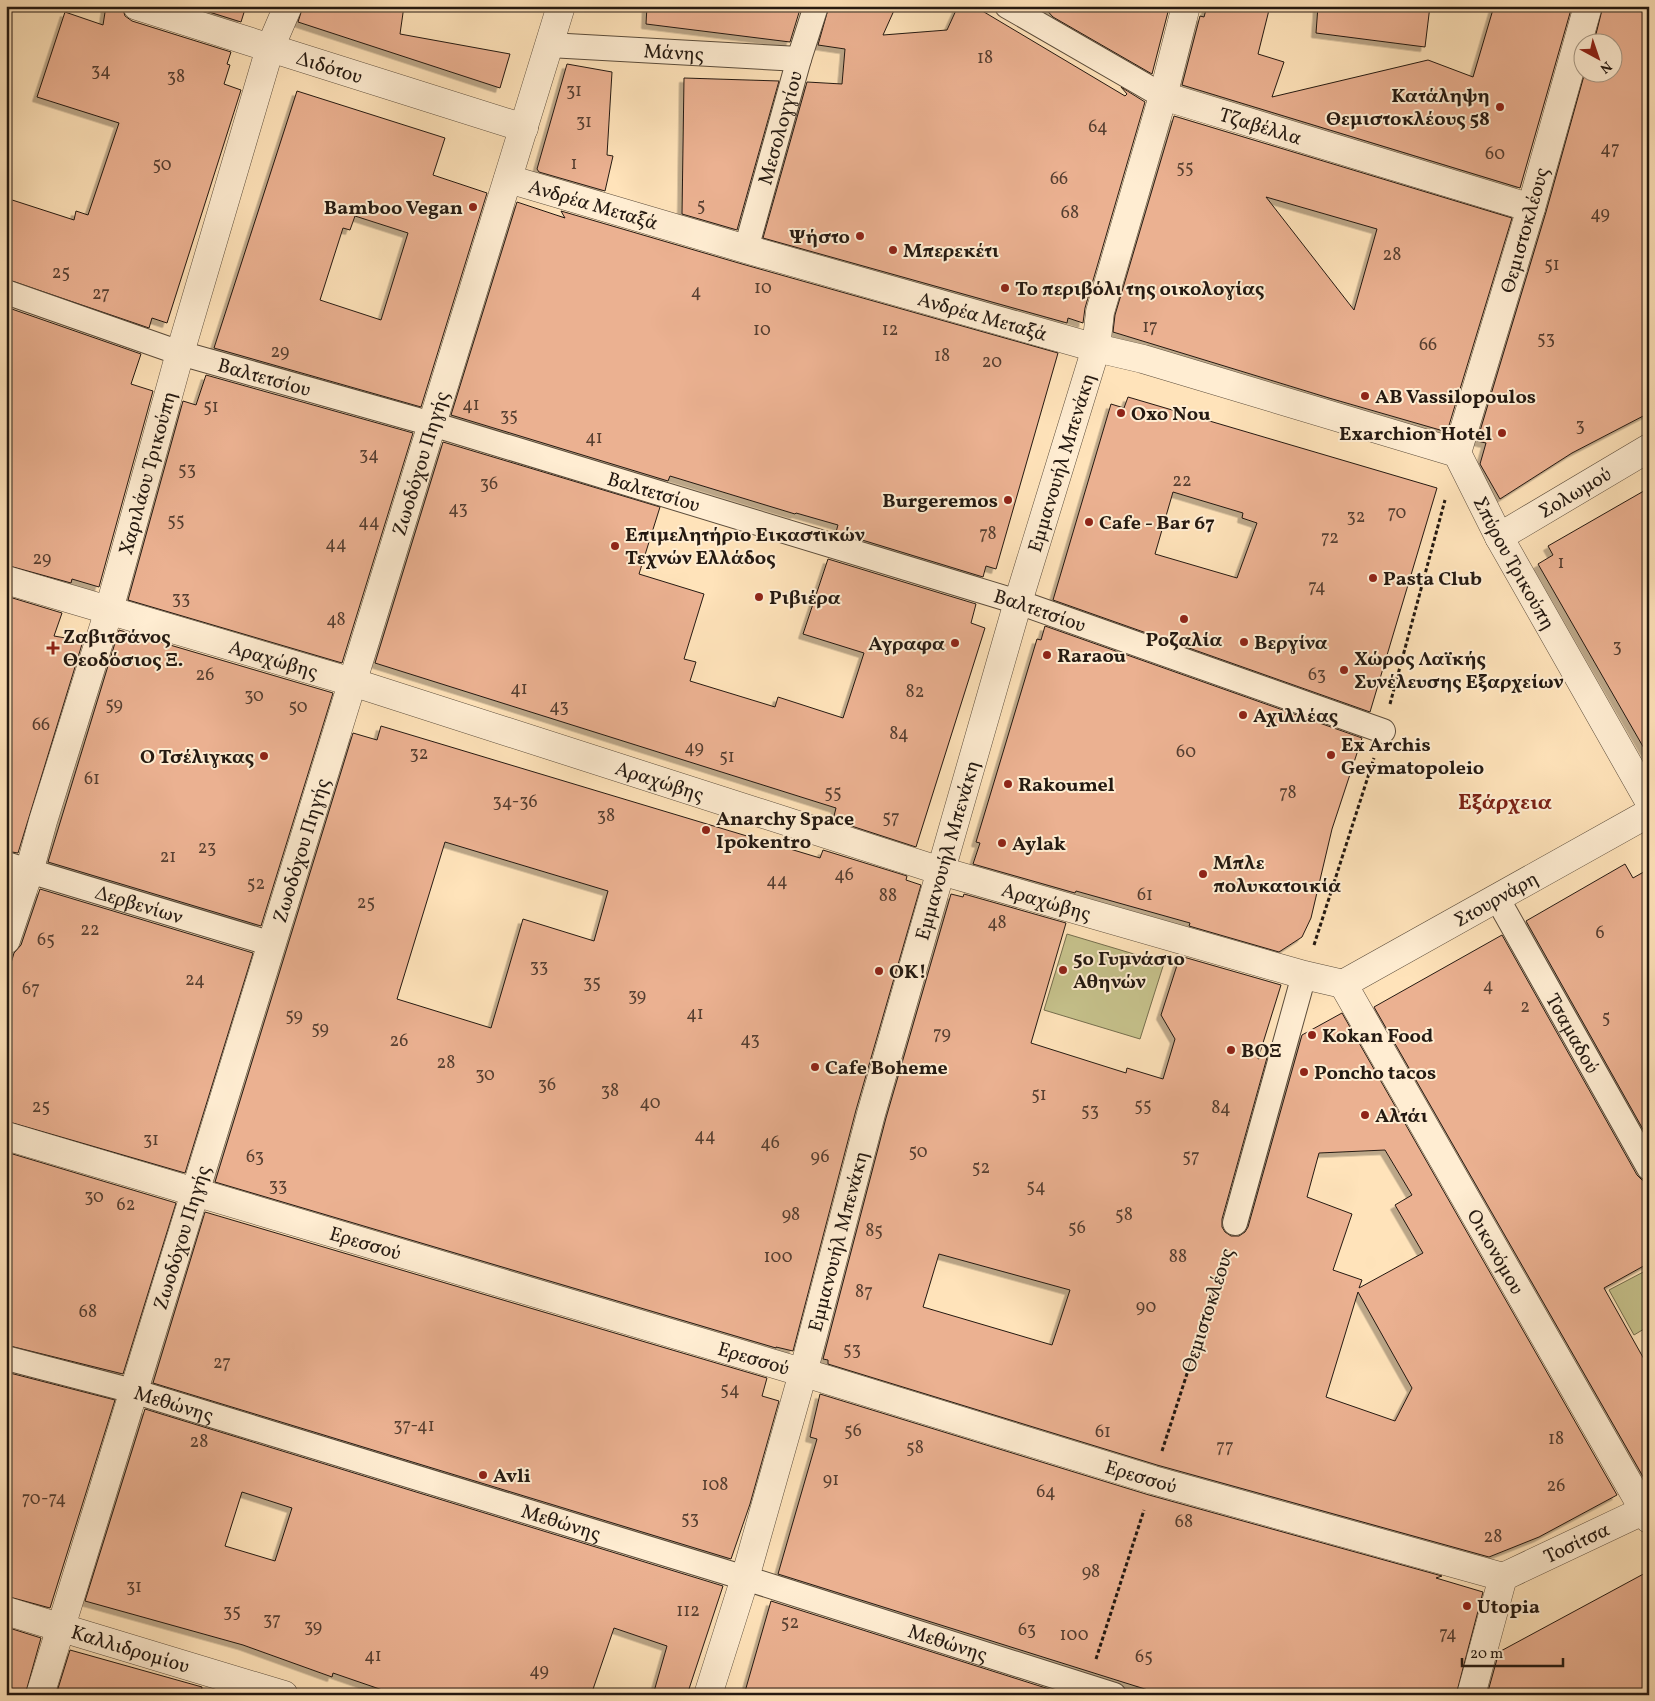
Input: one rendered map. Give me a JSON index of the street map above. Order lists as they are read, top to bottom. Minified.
{"streets":{"street":["Μάνης","Διδότου","Τζαβέλλα","Μεσολογγίου","Ανδρέα Μεταξά","Θεμιστοκλέους","Βαλτετσίου","Εμμανουήλ Μπενάκη","Ζωοδόχου Πηγής","Χαριλάου Τρικούπη","Σολωμού","Σπύρου Τρικούπη","Αραχώβης","Στουρνάρη","Δερβενίων","Τσαμαδού","Ερεσσού","Οικονόμου","Μεθώνης","Τοσίτσα","Καλλιδρομίου"]},"crossings":[["Μάνης","Μεσολογγίου"],["Μάνης","Ζωοδόχου Πηγής"],["Διδότου","Ζωοδόχου Πηγής"],["Διδότου","Χαριλάου Τρικούπη"],["Τζαβέλλα","Θεμιστοκλέους"],["Τζαβέλλα","Εμμανουήλ Μπενάκη"],["Μεσολογγίου","Ανδρέα Μεταξά"],["Ανδρέα Μεταξά","Θεμιστοκλέους"],["Ανδρέα Μεταξά","Εμμανουήλ Μπενάκη"],["Ανδρέα Μεταξά","Ζωοδόχου Πηγής"],["Ανδρέα Μεταξά","Σπύρου Τρικούπη"],["Θεμιστοκλέους","Σπύρου Τρικούπη"],["Θεμιστοκλέους","Αραχώβης"],["Θεμιστοκλέους","Ερεσσού"],["Βαλτετσίου","Εμμανουήλ Μπενάκη"],["Βαλτετσίου","Ζωοδόχου Πηγής"],["Βαλτετσίου","Χαριλάου Τρικούπη"],["Εμμανουήλ Μπενάκη","Αραχώβης"],["Εμμανουήλ Μπενάκη","Ερεσσού"],["Εμμανουήλ Μπενάκη","Μεθώνης"],["Ζωοδόχου Πηγής","Αραχώβης"],["Ζωοδόχου Πηγής","Δερβενίων"],["Ζωοδόχου Πηγής","Ερεσσού"],["Ζωοδόχου Πηγής","Μεθώνης"],["Ζωοδόχου Πηγής","Καλλιδρομίου"],["Χαριλάου Τρικούπη","Αραχώβης"],["Χαριλάου Τρικούπη","Δερβενίων"],["Σολωμού","Σπύρου Τρικούπη"],["Αραχώβης","Στουρνάρη"],["Αραχώβης","Οικονόμου"],["Στουρνάρη","Τσαμαδού"],["Στουρνάρη","Οικονόμου"],["Ερεσσού","Τοσίτσα"],["Οικονόμου","Τοσίτσα"]],"districts":["Εξάρχεια"],"places":{"other":["Κατάληψη Θεμιστοκλέους 58","Bamboo Vegan","Ψήστο","Μπερεκέτι","Το περιβόλι της οικολογίας","AB Vassilopoulos","Oxo Nou","Exarchion Hotel","Burgeremos","Cafe - Bar 67","Επιμελητήριο Εικαστικών Τεχνών Ελλάδος","Pasta Club","Ριβιέρα","Ροζαλία","Βεργίνα","Αγραφα","Raraou","Χώρος Λαϊκής Συνέλευσης Εξαρχείων","Αχιλλέας","Ex Archis Gevmatopoleio","Ο Τσέλιγκας","Rakoumel","Anarchy Space Ipokentro","Aylak","Μπλε πολυκατοικία","5ο Γυμνάσιο Αθηνών","ΟΚ!","Kokan Food","ΒΟΞ","Cafe Boheme","Poncho tacos","Αλτάι","Avli","Utopia"],"health":["Ζαβιτσάνος Θεοδόσιος Ξ."]},"house_numbers":["18","34","38","31","31","64","47","60","1","50","55","66","5","68","49","28","51","25","10","4","27","17","10","12","53","66","29","18","20","41","51","35","3","41","34","53","22","36","43","70","32","55","44","78","72","44","29","1","74","33","48","3","26","63","41","82","30","59","50","43","66","84","49","60","32","51","61","55","78","34-36","38","57","23","21","46","44","52","61","88","25","48","22","6","65","33","24","35","4","67","39","2","41","59","5","59","79","43","26","28","30","36","38","51","40","55","25","84","53","44","31","46","50","63","96","57","52","33","54","30","62","98","58","56","85","100","88","87","90","68","53","27","54","37-41","56","61","18","28","77","58","91","108","26","64","70-74","53","68","28","98","31","112","35","37","52","39","63","74","100","41","65","49"],"scale_bar":"20 m","north":"bottom right"}
